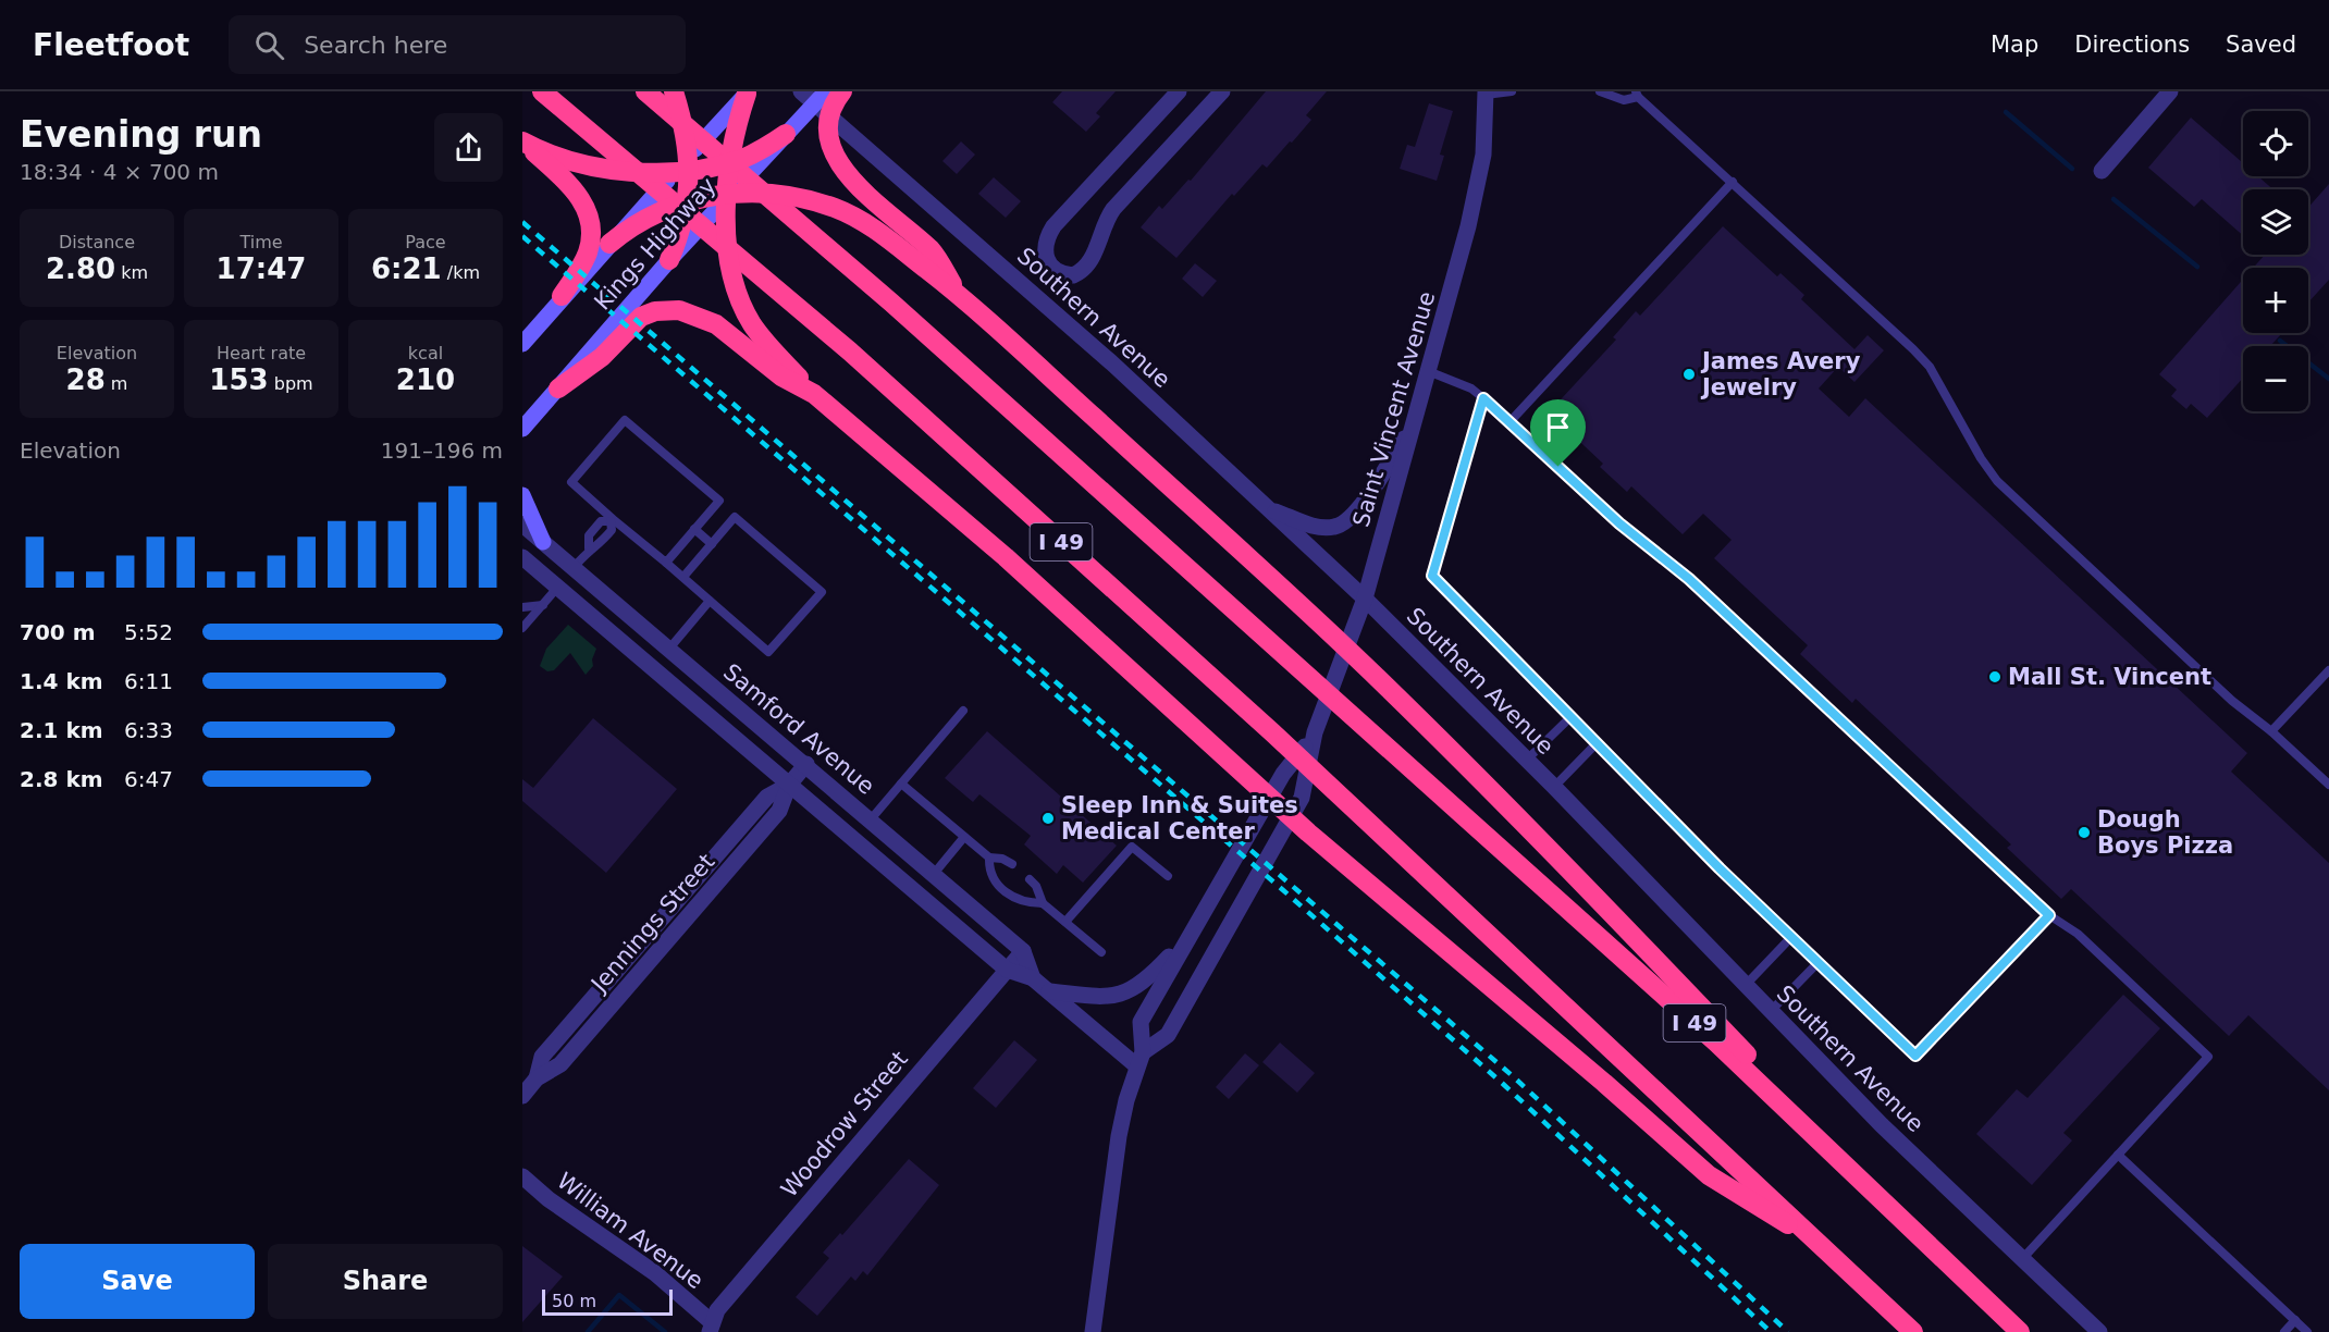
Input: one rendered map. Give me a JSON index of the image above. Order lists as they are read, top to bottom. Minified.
{"streets":{"highway":["I 49"],"main road":["Kings Highway"],"street":["Southern Avenue","Saint Vincent Avenue","Samford Avenue","Jennings Street","Woodrow Street","William Avenue"]},"crossings":[["Southern Avenue","Saint Vincent Avenue"],["Saint Vincent Avenue","Samford Avenue"],["Samford Avenue","Jennings Street"],["Samford Avenue","Woodrow Street"],["Woodrow Street","William Avenue"]],"places":["James Avery Jewelry","Mall St. Vincent","Sleep Inn & Suites Medical Center","Dough Boys Pizza"],"scale_bar":"50 m","page":{"header":"Fleetfoot","search":"Search here","nav":["Map","Directions","Saved"],"heading":["Evening run","18:34 · 4 × 700 m"],"map_buttons":["+","−"],"stats":[["Distance","2.80 km"],["Time","17:47"],["Pace","6:21 /km"],["Elevation","28 m"],["Heart rate","153 bpm"],["kcal","210"]],"chart":["Elevation","191–196 m"],"list":[{"name":"700 m","note":"5:52"},{"name":"1.4 km","note":"6:11"},{"name":"2.1 km","note":"6:33"},{"name":"2.8 km","note":"6:47"}],"buttons":["Save","Share"],"scale":"50 m"}}
